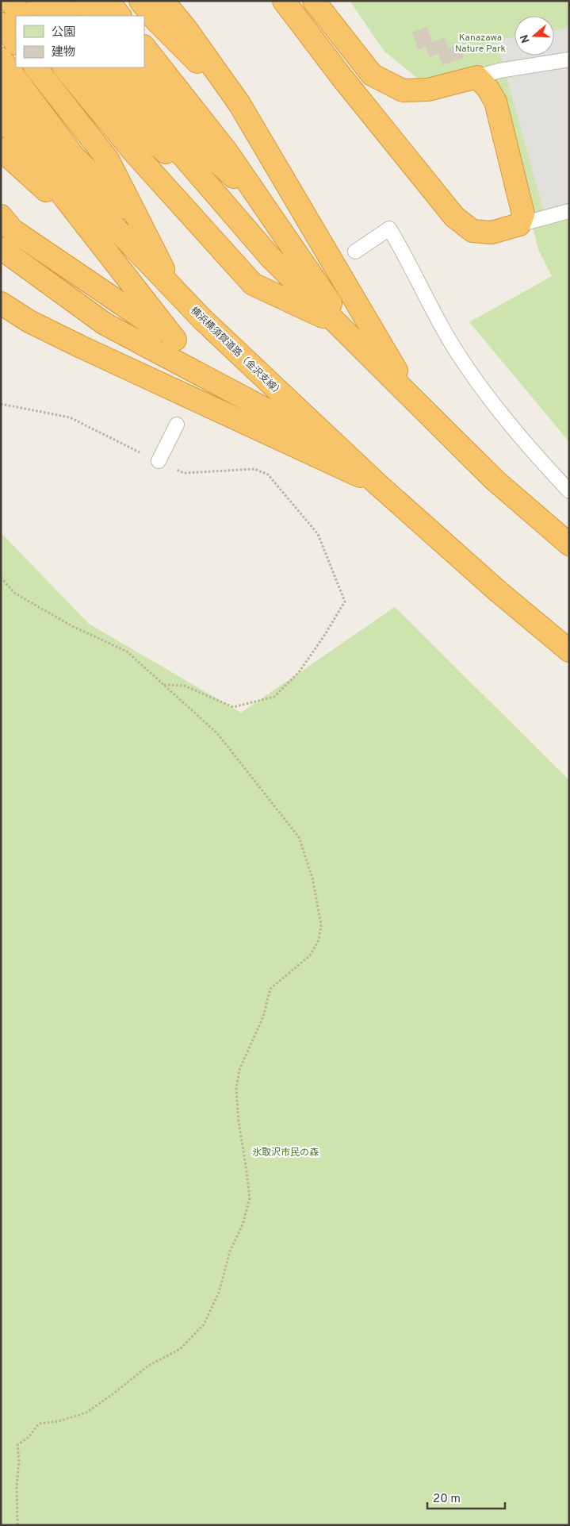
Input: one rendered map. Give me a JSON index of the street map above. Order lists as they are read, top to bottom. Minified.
{"streets":{"highway":["横浜横須賀道路（金沢支線）"]},"parks":["Kanazawa Nature Park","氷取沢市民の森"],"legend":["公園","建物"],"scale_bar":"20 m","north":"left"}
